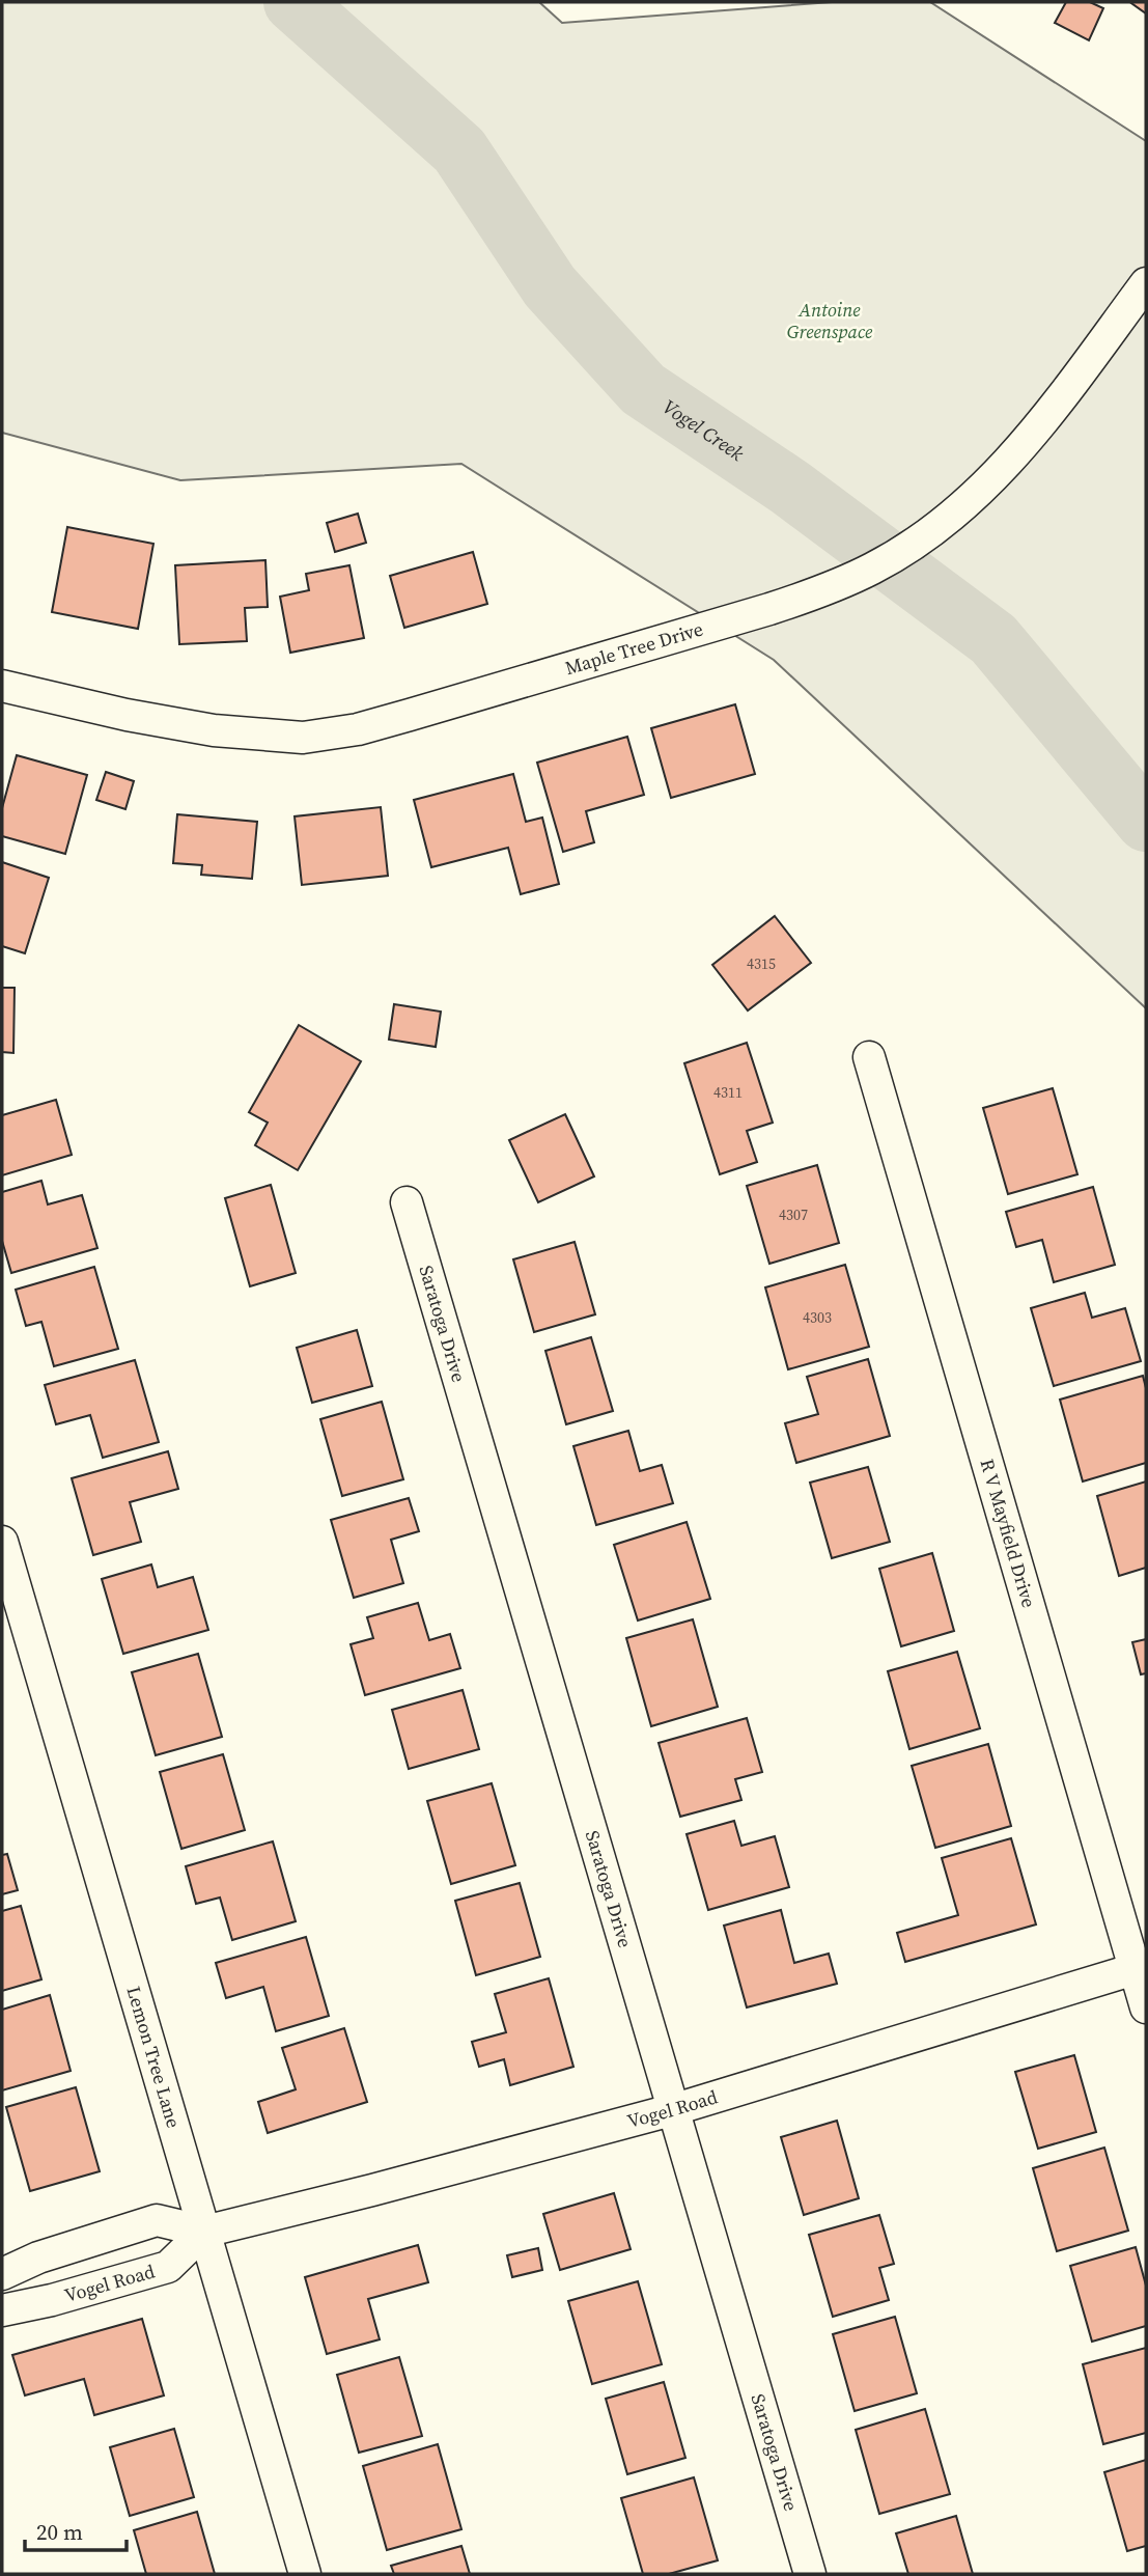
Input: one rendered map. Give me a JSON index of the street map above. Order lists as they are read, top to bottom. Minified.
{"streets":{"street":["Maple Tree Drive","Saratoga Drive","R V Mayfield Drive","Lemon Tree Lane","Vogel Road"]},"crossings":[["Saratoga Drive","Vogel Road"],["R V Mayfield Drive","Vogel Road"],["Lemon Tree Lane","Vogel Road"]],"water":["Vogel Creek"],"parks":["Antoine Greenspace"],"house_numbers":["4315","4311","4307","4303"],"scale_bar":"20 m"}
